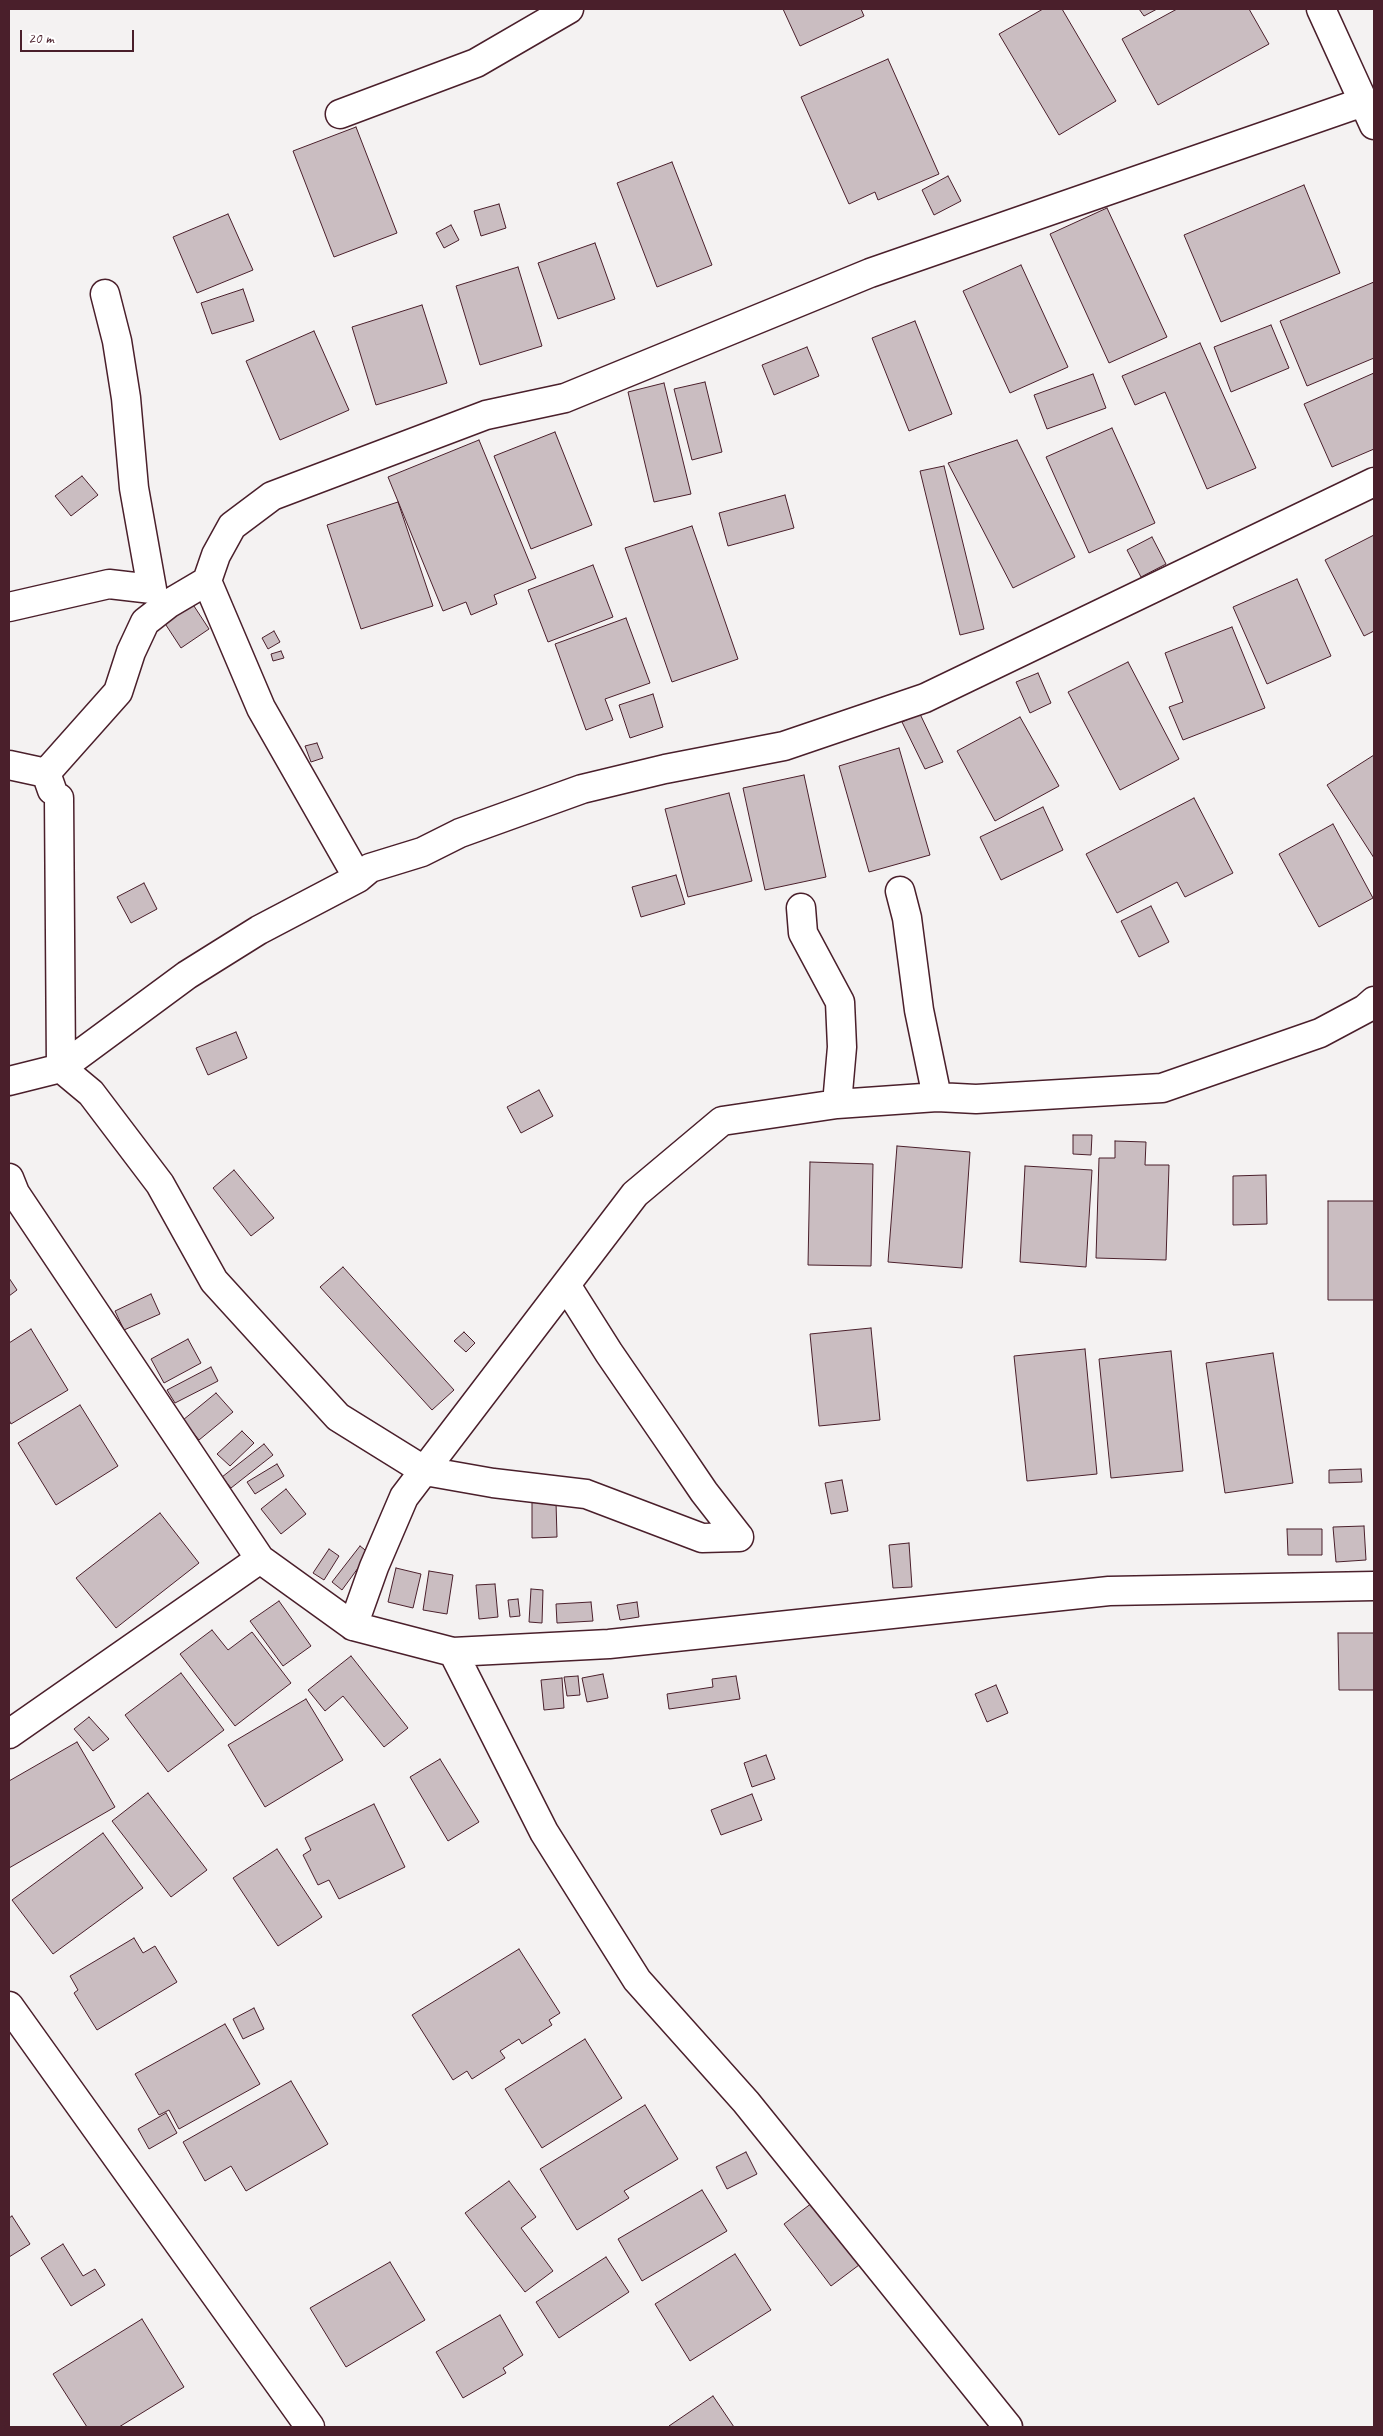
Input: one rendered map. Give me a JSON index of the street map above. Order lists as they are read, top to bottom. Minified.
{"scale_bar":"20 m"}
